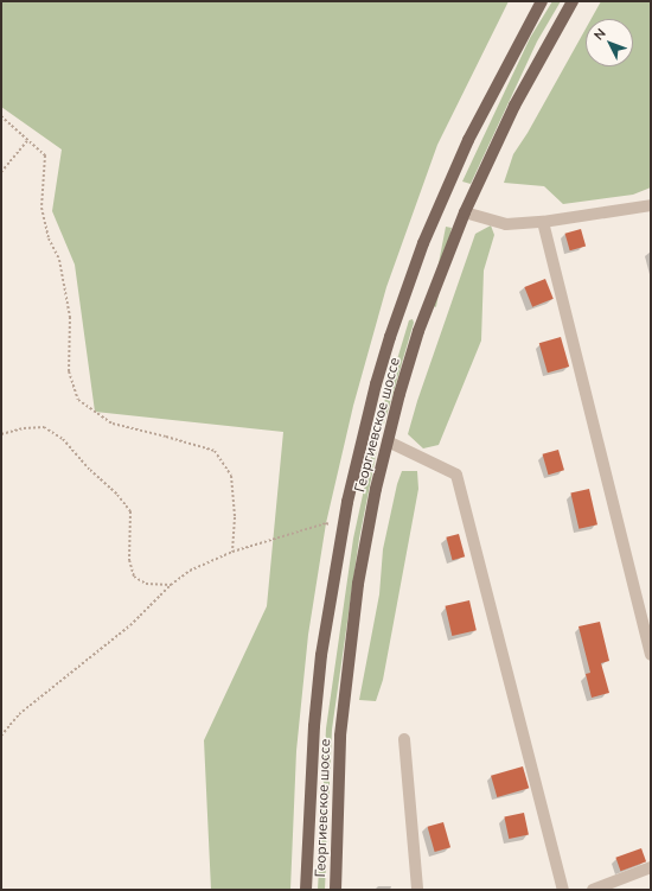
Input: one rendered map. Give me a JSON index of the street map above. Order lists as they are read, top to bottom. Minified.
{"streets":{"main road":["Георгиевское шоссе"]},"north":"top left"}
